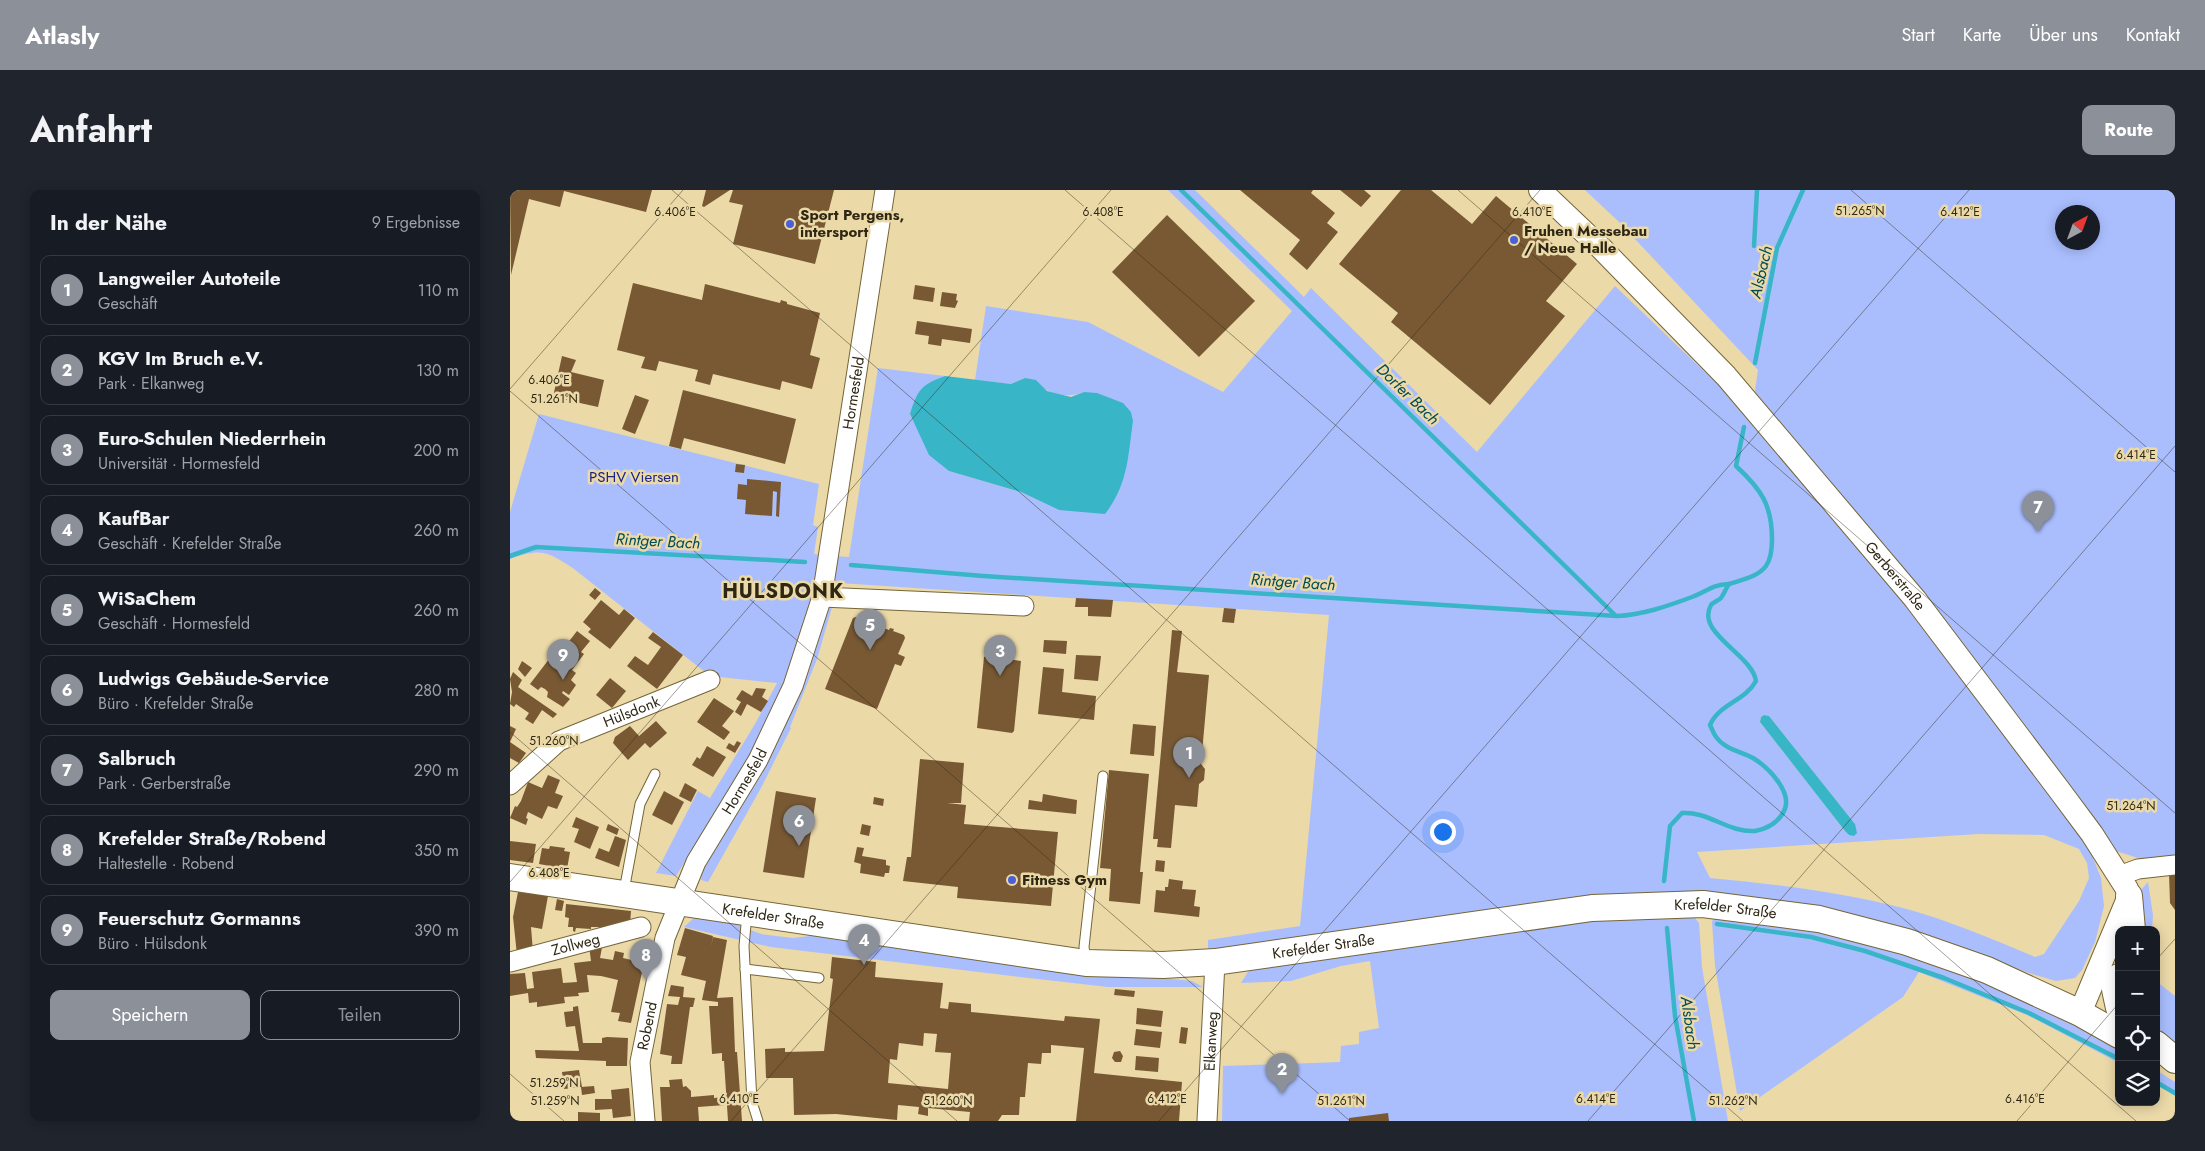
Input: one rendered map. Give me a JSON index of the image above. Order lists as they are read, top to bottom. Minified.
{"streets":{"main road":["Krefelder Straße"],"street":["Hormesfeld","Gerberstraße","Hülsdonk","Zollweg","Robend","Elkanweg"]},"crossings":[["Hormesfeld","Krefelder Straße"],["Hormesfeld","Robend"],["Krefelder Straße","Robend"],["Krefelder Straße","Elkanweg"]],"districts":["HÜLSDONK"],"water":["Alsbach","Dorfer Bach","Rintger Bach"],"parks":["PSHV Viersen"],"places":["Sport Pergens, intersport","Fruhen Messebau / Neue Halle","Fitness Gym"],"north":"top right","page":{"header":"Atlasly","nav":["Start","Karte","Über uns","Kontakt"],"title":"Anfahrt","buttons":["Route",["Speichern","Teilen"]],"heading":["In der Nähe","9 Ergebnisse"],"list":[{"mark":"1","name":"Langweiler Autoteile","note":"Geschäft","value":"110 m"},{"mark":"2","name":"KGV Im Bruch e.V.","note":"Park · Elkanweg","value":"130 m"},{"mark":"3","name":"Euro-Schulen Niederrhein","note":"Universität · Hormesfeld","value":"200 m"},{"mark":"4","name":"KaufBar","note":"Geschäft · Krefelder Straße","value":"260 m"},{"mark":"5","name":"WiSaChem","note":"Geschäft · Hormesfeld","value":"260 m"},{"mark":"6","name":"Ludwigs Gebäude-Service","note":"Büro · Krefelder Straße","value":"280 m"},{"mark":"7","name":"Salbruch","note":"Park · Gerberstraße","value":"290 m"},{"mark":"8","name":"Krefelder Straße/Robend","note":"Haltestelle · Robend","value":"350 m"},{"mark":"9","name":"Feuerschutz Gormanns","note":"Büro · Hülsdonk","value":"390 m"}],"pins":["7","5","3","9","1","6","4","8","2"],"map_buttons":["+","−"]},"coordinates":["51.265°N","6.408°E","6.410°E","6.406°E","6.412°E","51.261°N","6.414°E","51.260°N","51.264°N","51.259°N","6.416°E","51.262°N"]}
